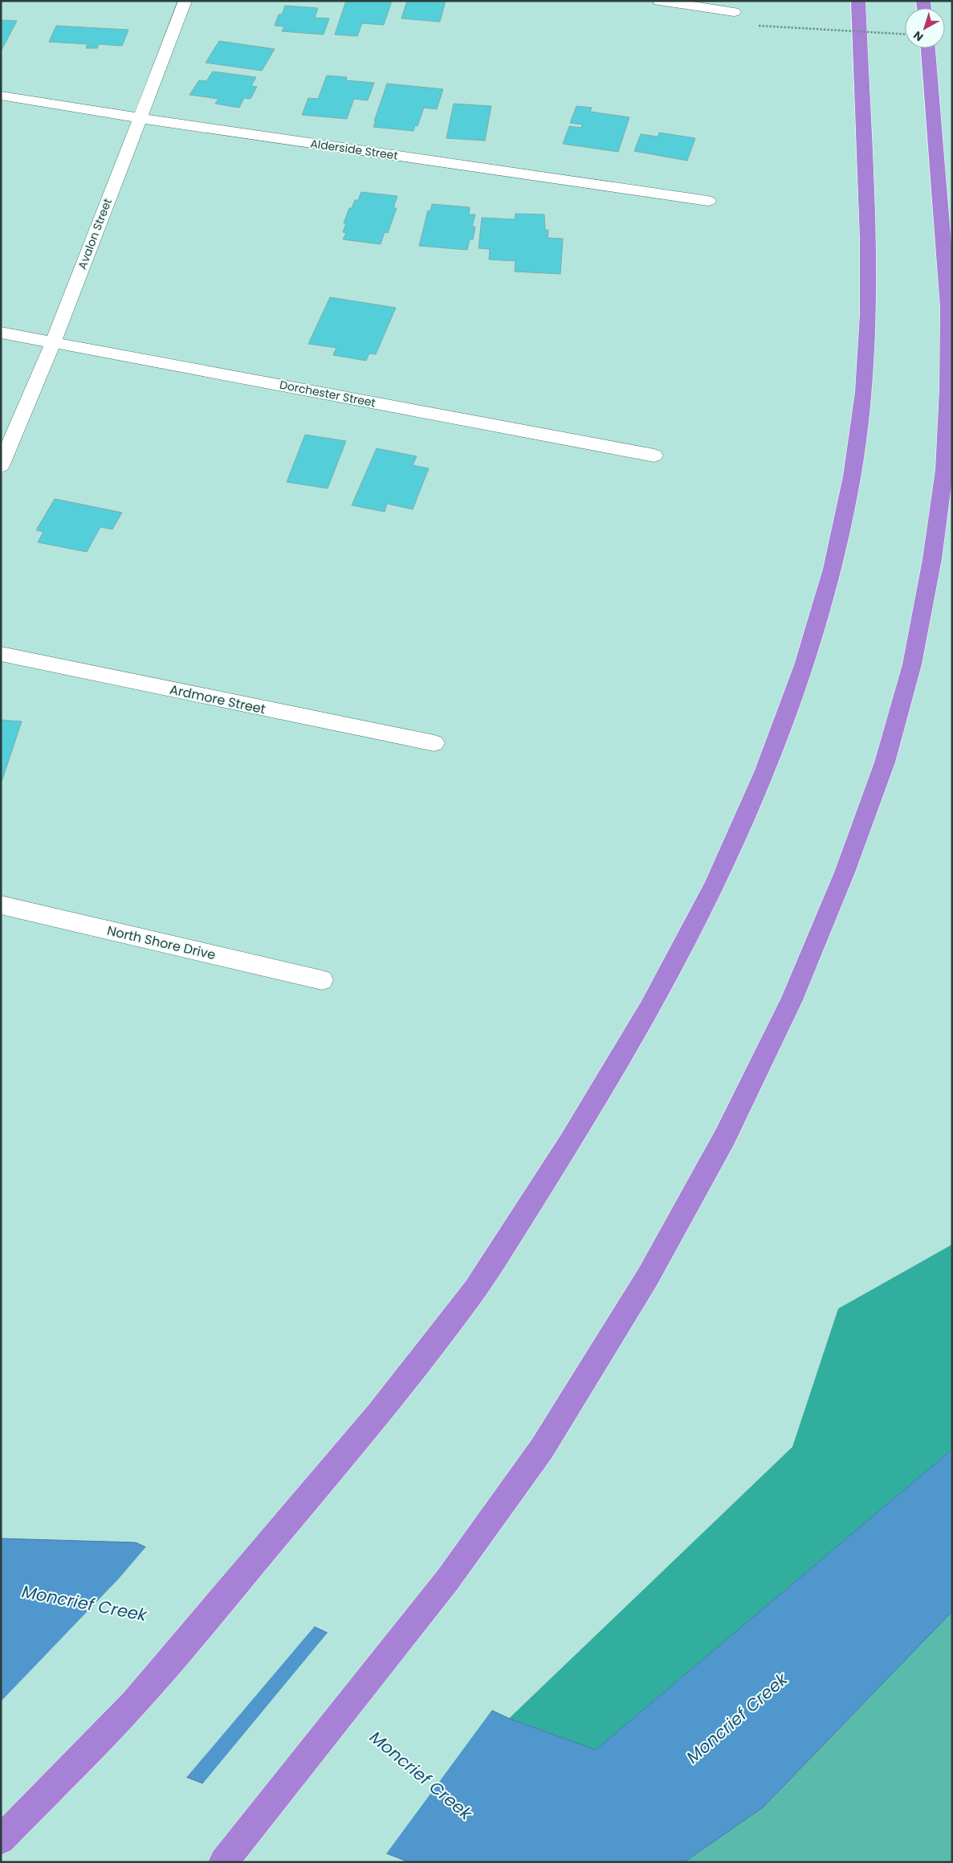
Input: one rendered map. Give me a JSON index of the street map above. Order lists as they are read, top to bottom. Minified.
{"streets":{"street":["Alderside Street","Avalon Street","Dorchester Street","Ardmore Street","North Shore Drive"]},"crossings":[["Alderside Street","Avalon Street"],["Avalon Street","Dorchester Street"]],"water":["Moncrief Creek"],"north":"bottom left"}
